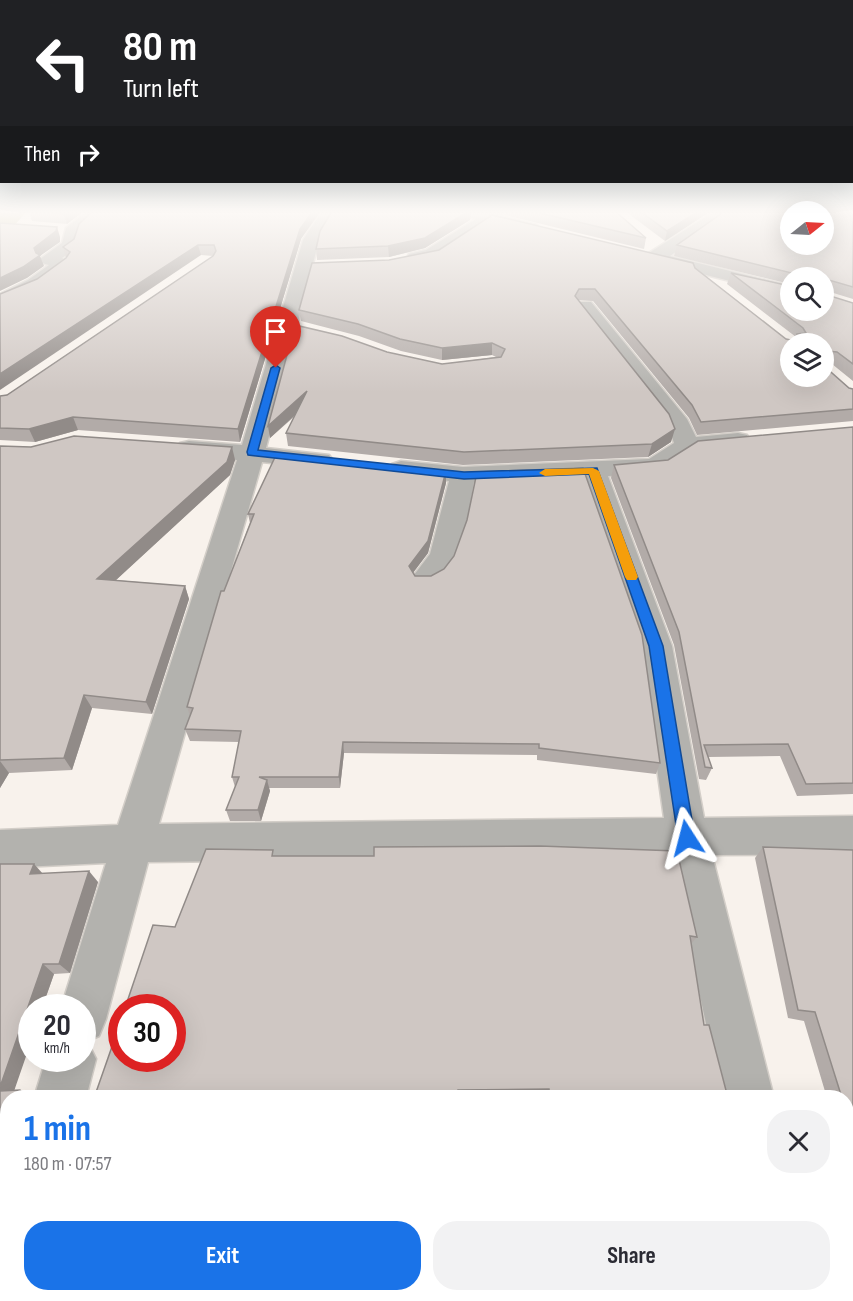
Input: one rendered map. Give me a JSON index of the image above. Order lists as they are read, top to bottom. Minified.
{"north":"right","page":{"turn":["80 m","Turn left"],"then":"Then","speed":"20 km/h","limit":"30","heading":["1 min","180 m · 07:57"],"buttons":["Exit","Share"]}}
